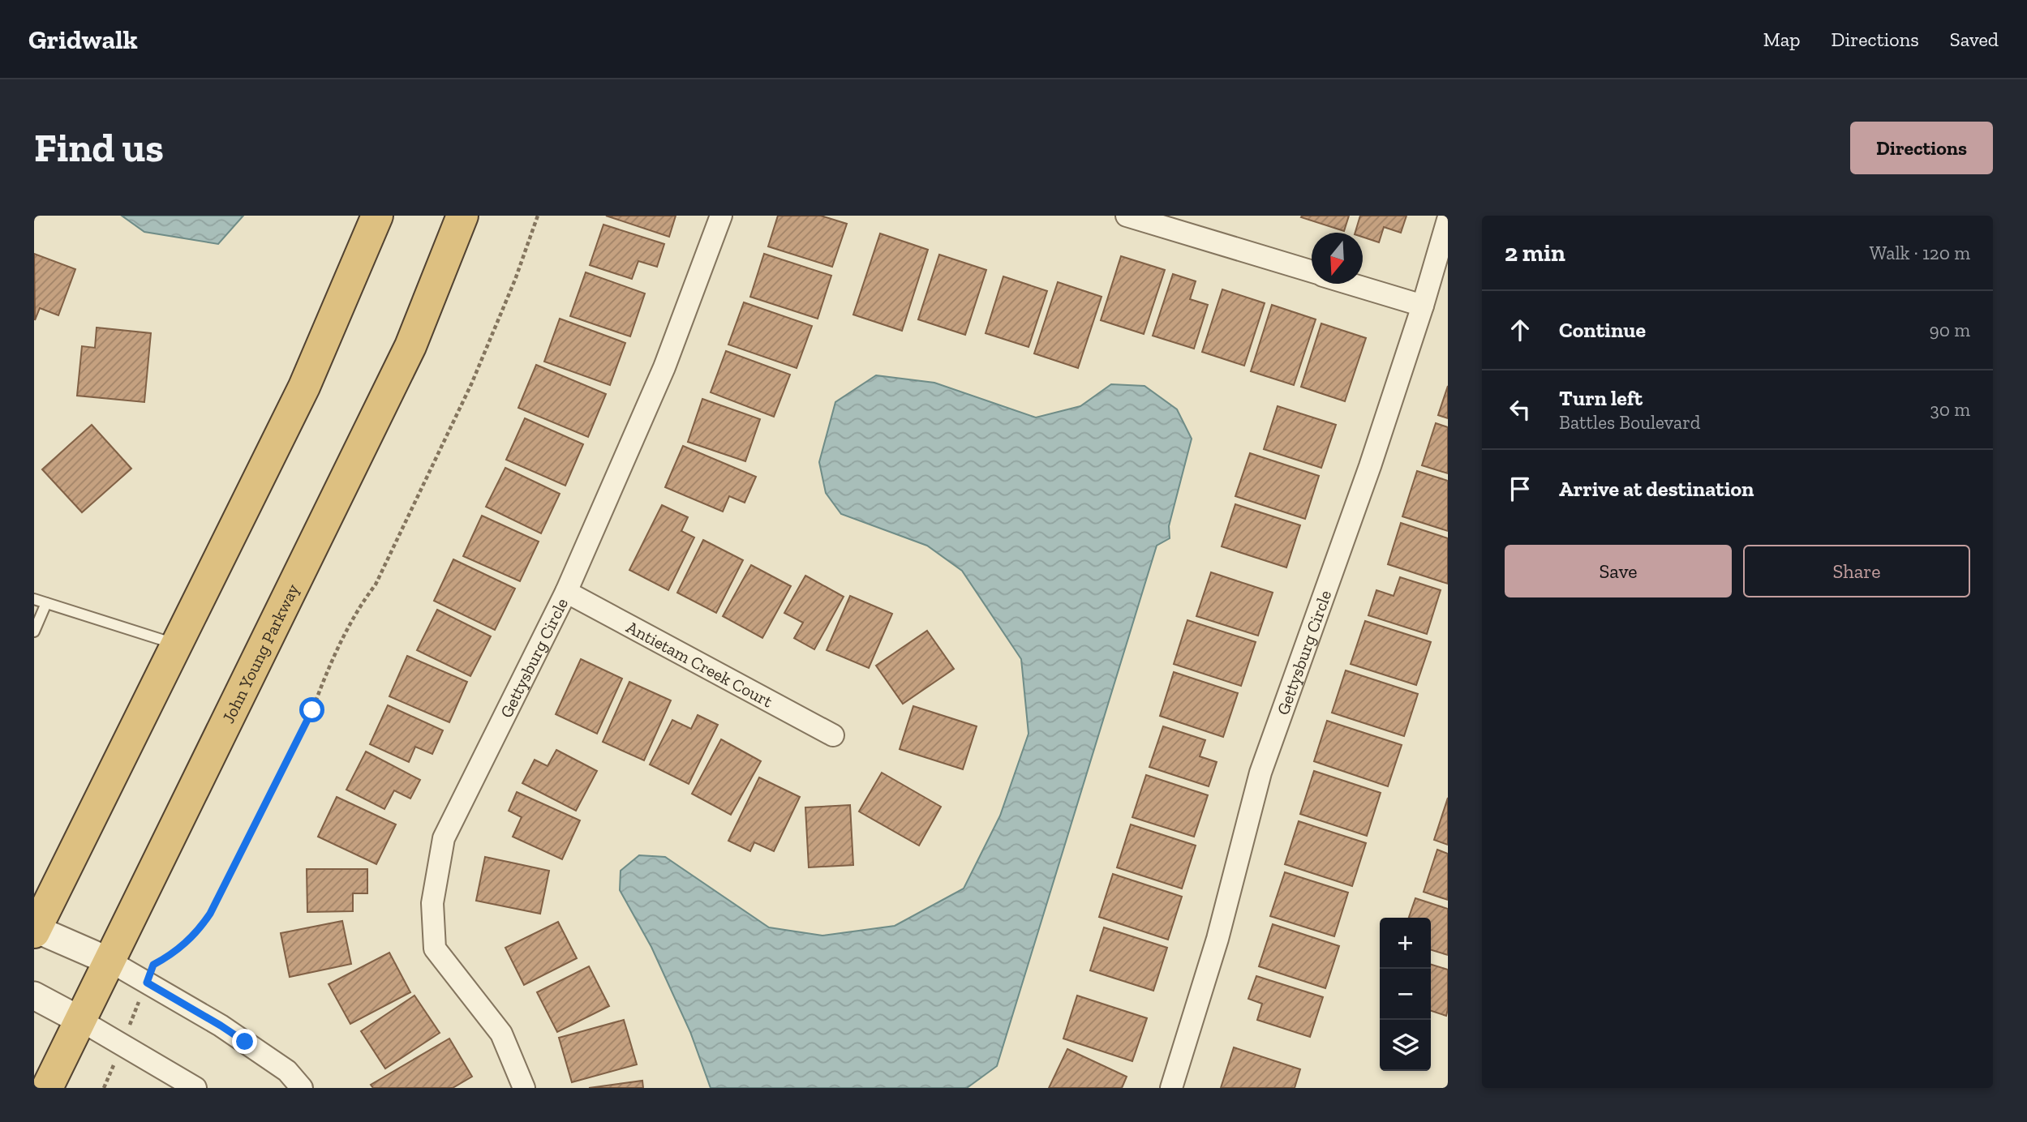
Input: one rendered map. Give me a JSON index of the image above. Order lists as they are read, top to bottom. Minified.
{"streets":{"highway":["John Young Parkway"],"street":["Gettysburg Circle","Antietam Creek Court"]},"crossings":[["Gettysburg Circle","Antietam Creek Court"]],"north":"bottom","page":{"header":"Gridwalk","nav":["Map","Directions","Saved"],"buttons":["Directions",["Save","Share"]],"title":"Find us","heading":["2 min","Walk · 120 m"],"list":[["Continue","90 m"],["Turn left","Battles Boulevard","30 m"],"Arrive at destination"],"map_buttons":["+","−"]}}
